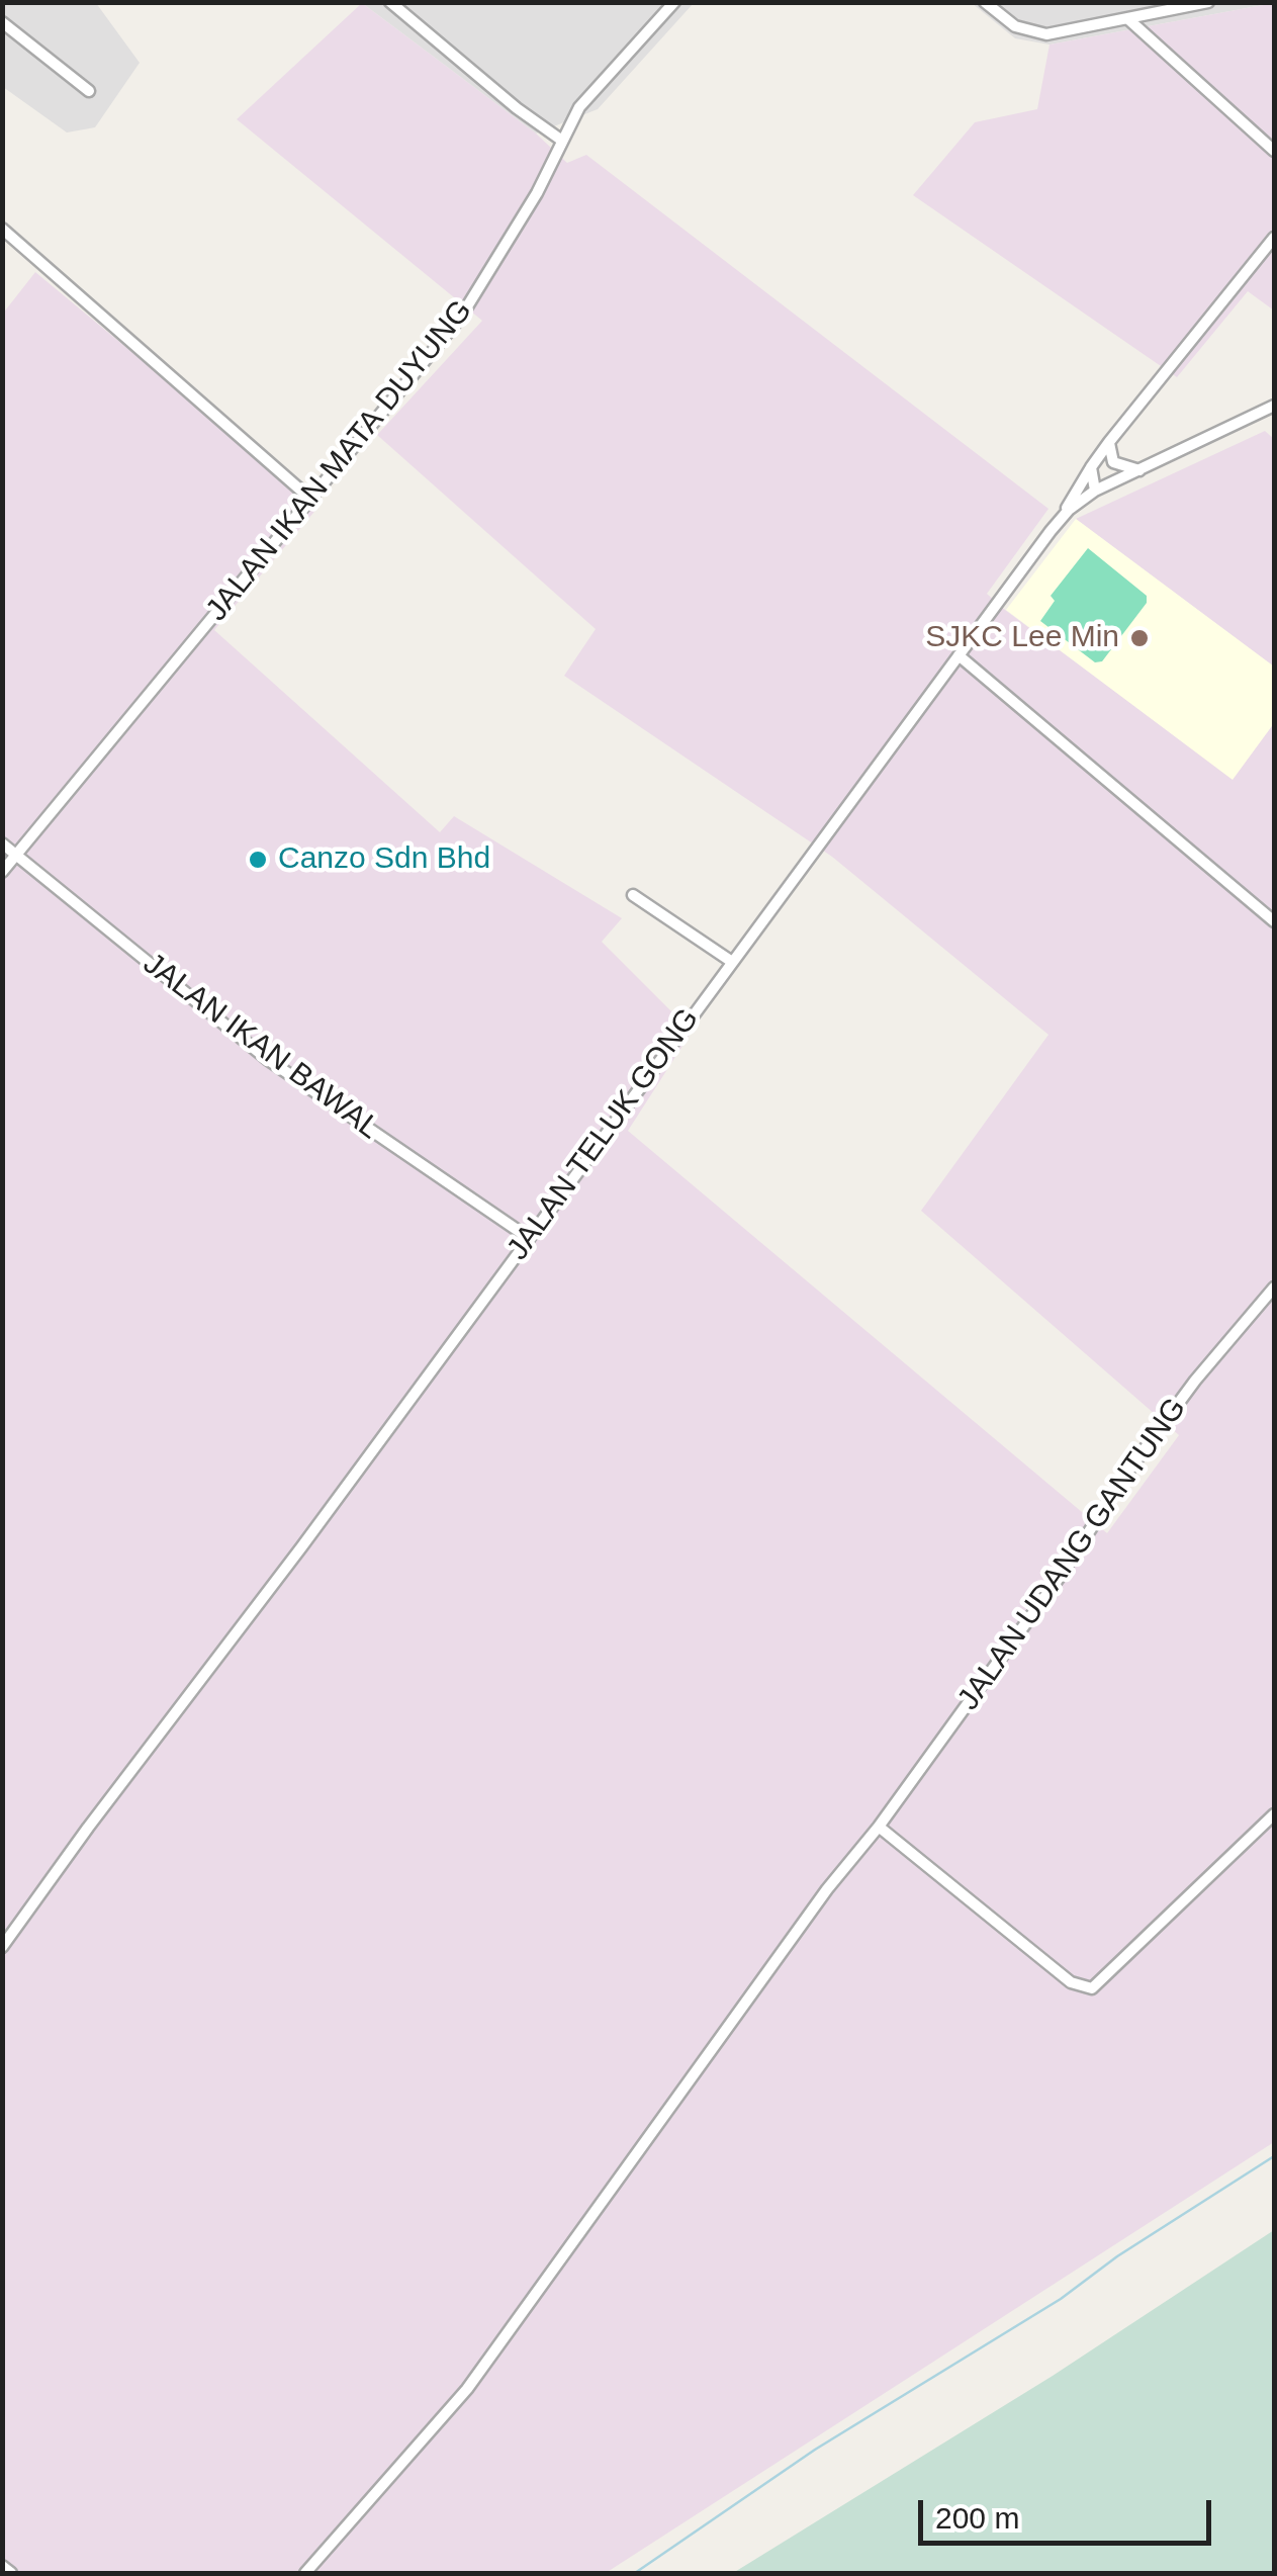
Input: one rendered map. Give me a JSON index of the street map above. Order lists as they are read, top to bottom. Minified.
{"streets":{"street":["JALAN IKAN MATA DUYUNG","JALAN IKAN BAWAL","JALAN TELUK GONG","JALAN UDANG GANTUNG"]},"crossings":[["JALAN IKAN MATA DUYUNG","JALAN IKAN BAWAL"],["JALAN IKAN BAWAL","JALAN TELUK GONG"]],"places":["SJKC Lee Min","Canzo Sdn Bhd"],"scale_bar":"200 m"}
